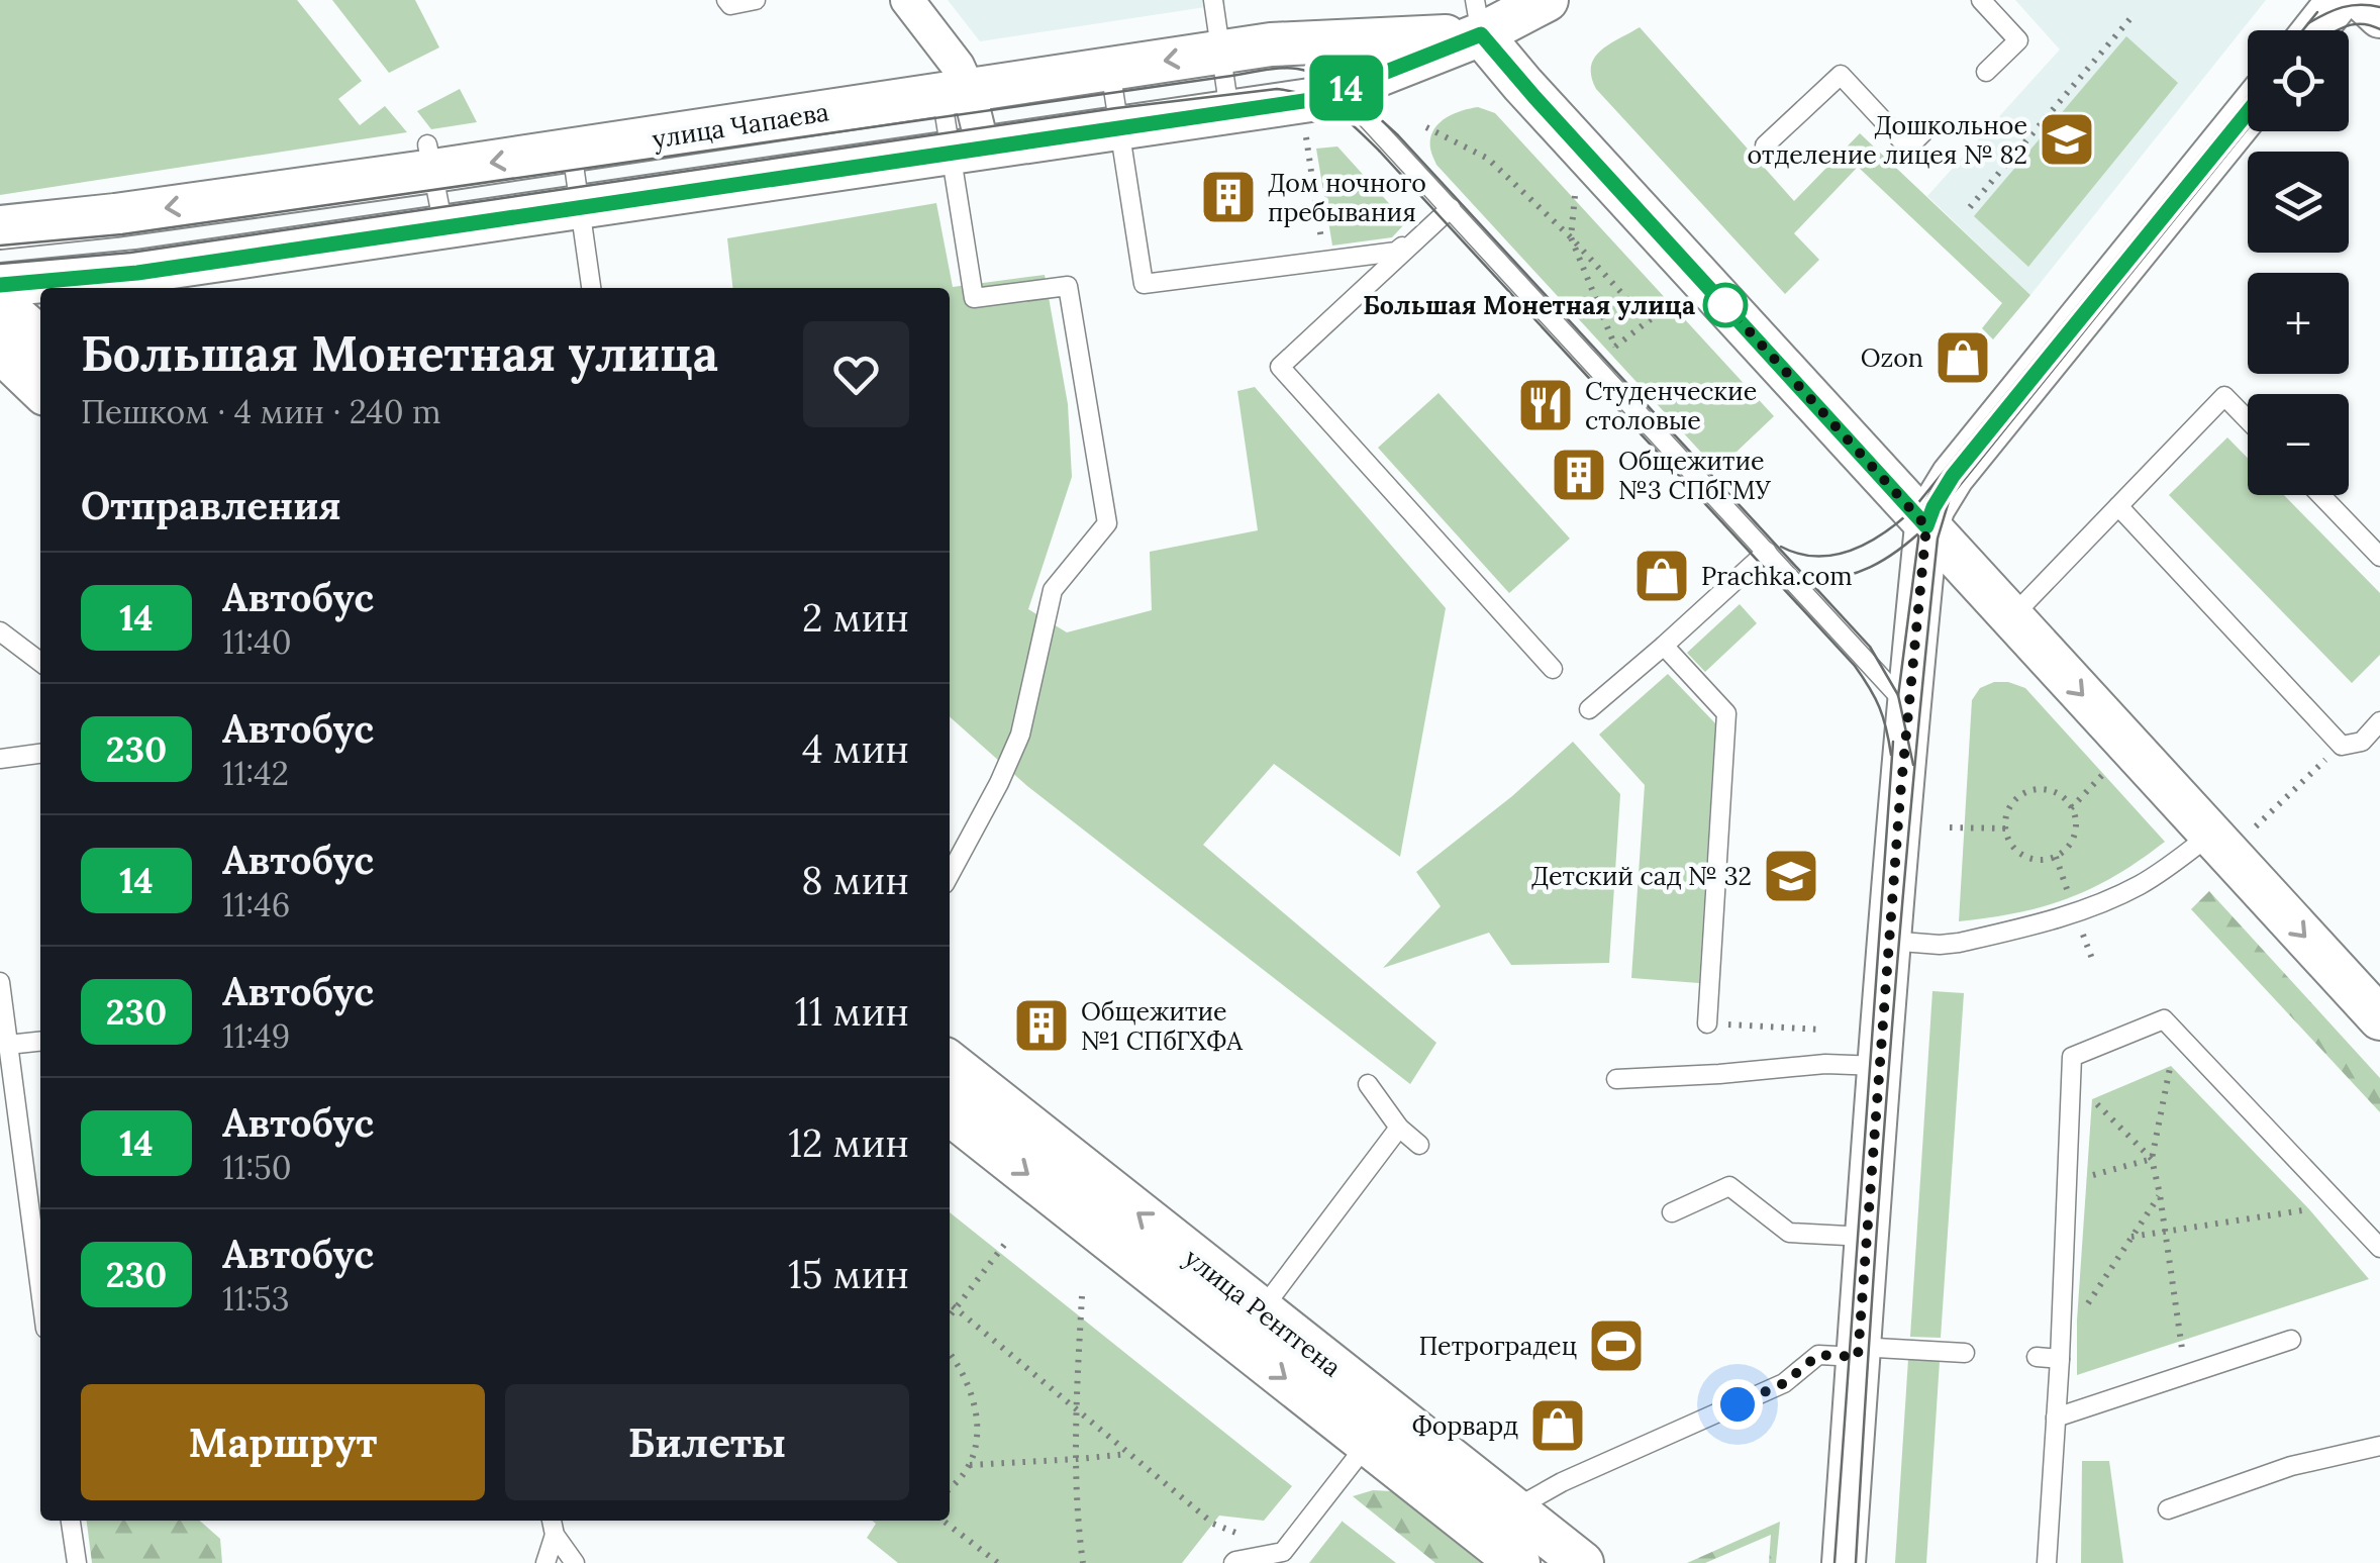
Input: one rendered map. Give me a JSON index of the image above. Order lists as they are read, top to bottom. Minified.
{"streets":{"street":["улица Чапаева","улица Рентгена"]},"places":{"school or university":["Дошкольное отделение лицея № 82","Детский сад № 32"],"building":["Дом ночного пребывания","Общежитие №3 СПбГМУ","Общежитие №1 СПбГХФА"],"other":["Большая Монетная улица"],"shop":["Ozon","Prachka.com","Форвард"],"restaurant":["Студенческие столовые"],"sports":["Петроградец"]},"lines":["bus line 14"],"page":{"on_map":"14","map_buttons":["+","−"],"heading":[["Большая Монетная улица","Пешком · 4 мин · 240 m"],"Отправления"],"list":[{"mark":"14","name":"Автобус","note":"11:40","value":"2 мин"},{"mark":"230","name":"Автобус","note":"11:42","value":"4 мин"},{"mark":"14","name":"Автобус","note":"11:46","value":"8 мин"},{"mark":"230","name":"Автобус","note":"11:49","value":"11 мин"},{"mark":"14","name":"Автобус","note":"11:50","value":"12 мин"},{"mark":"230","name":"Автобус","note":"11:53","value":"15 мин"}],"buttons":["Маршрут","Билеты"]}}
